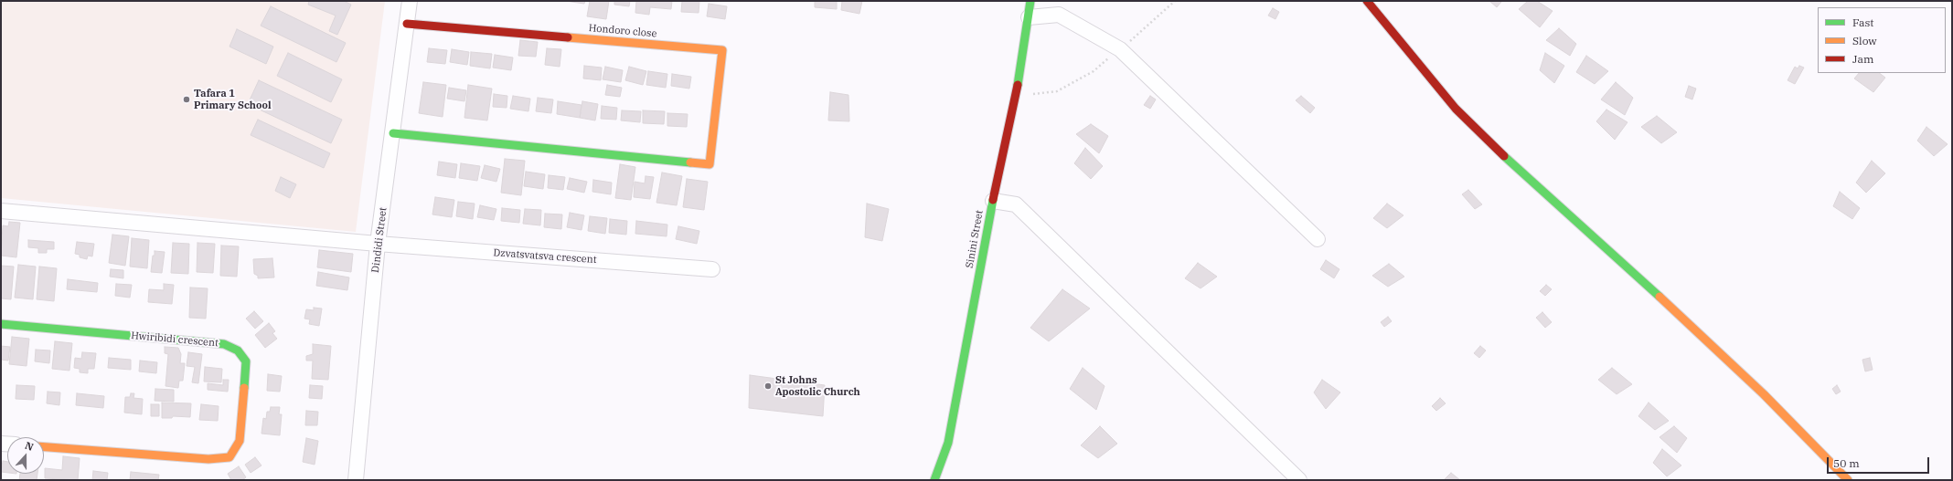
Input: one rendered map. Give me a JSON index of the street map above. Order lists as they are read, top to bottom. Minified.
{"streets":{"street":["Hondoro close","Sinini Street","Dindidi Street","Dzvatsvatsva crescent","Hwiribidi crescent"]},"crossings":[["Hondoro close","Dindidi Street"],["Dindidi Street","Dzvatsvatsva crescent"]],"places":["Tafara 1 Primary School","St Johns Apostolic Church"],"legend":["Fast","Slow","Jam"],"scale_bar":"50 m","north":"top"}
